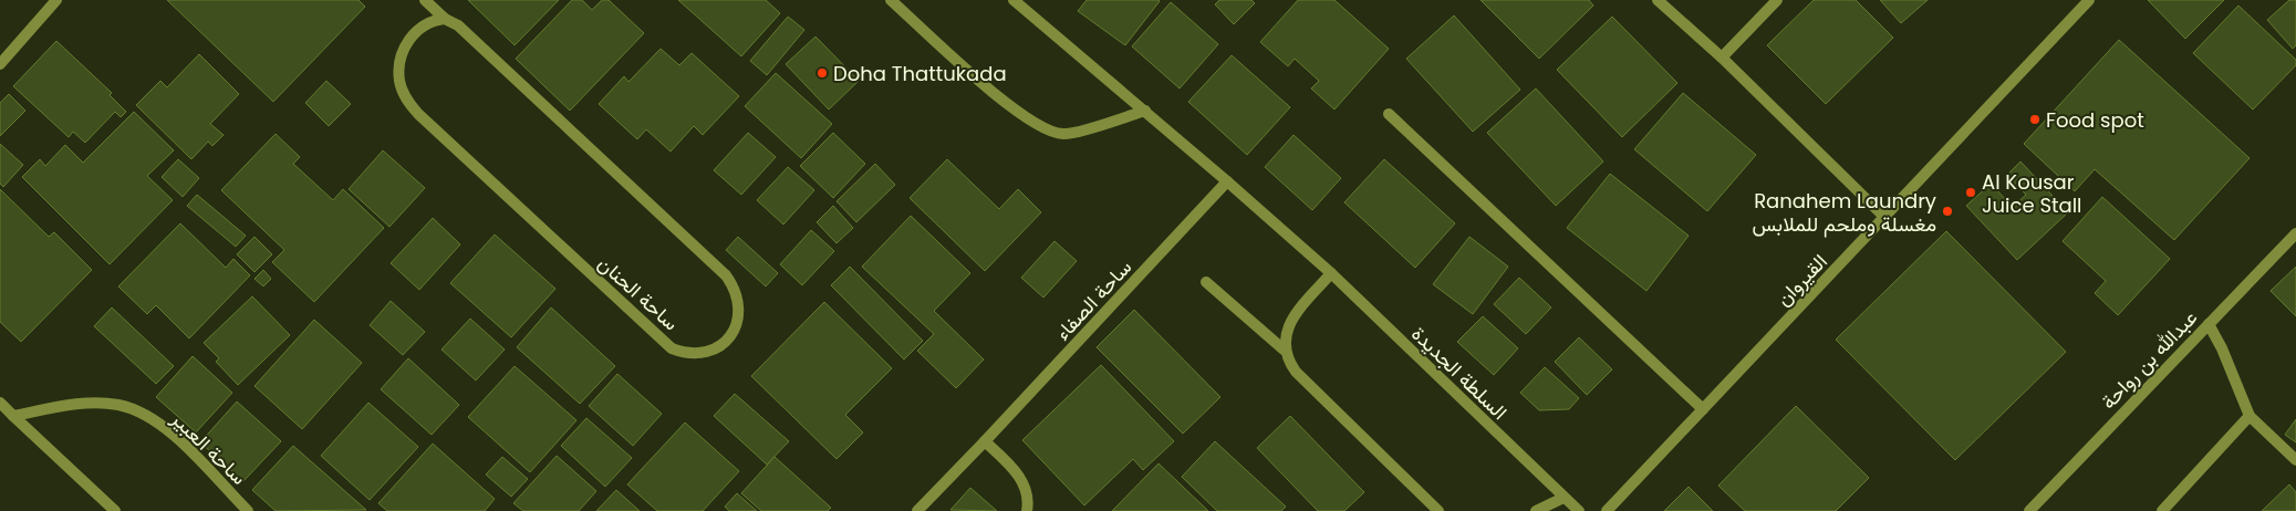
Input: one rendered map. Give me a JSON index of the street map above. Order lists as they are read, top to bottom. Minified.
{"streets":{"street":["القيروان","ساحة الحنان","ساحة الصفاء","عبدالله بن رواحة","السلطة الجديدة","ساحة العبير"]},"crossings":[["ساحة الصفاء","السلطة الجديدة"]],"places":["Doha Thattukada","Food spot","Al Kousar Juice Stall","Ranahem Laundry مغسلة وملحم للملابس"]}
